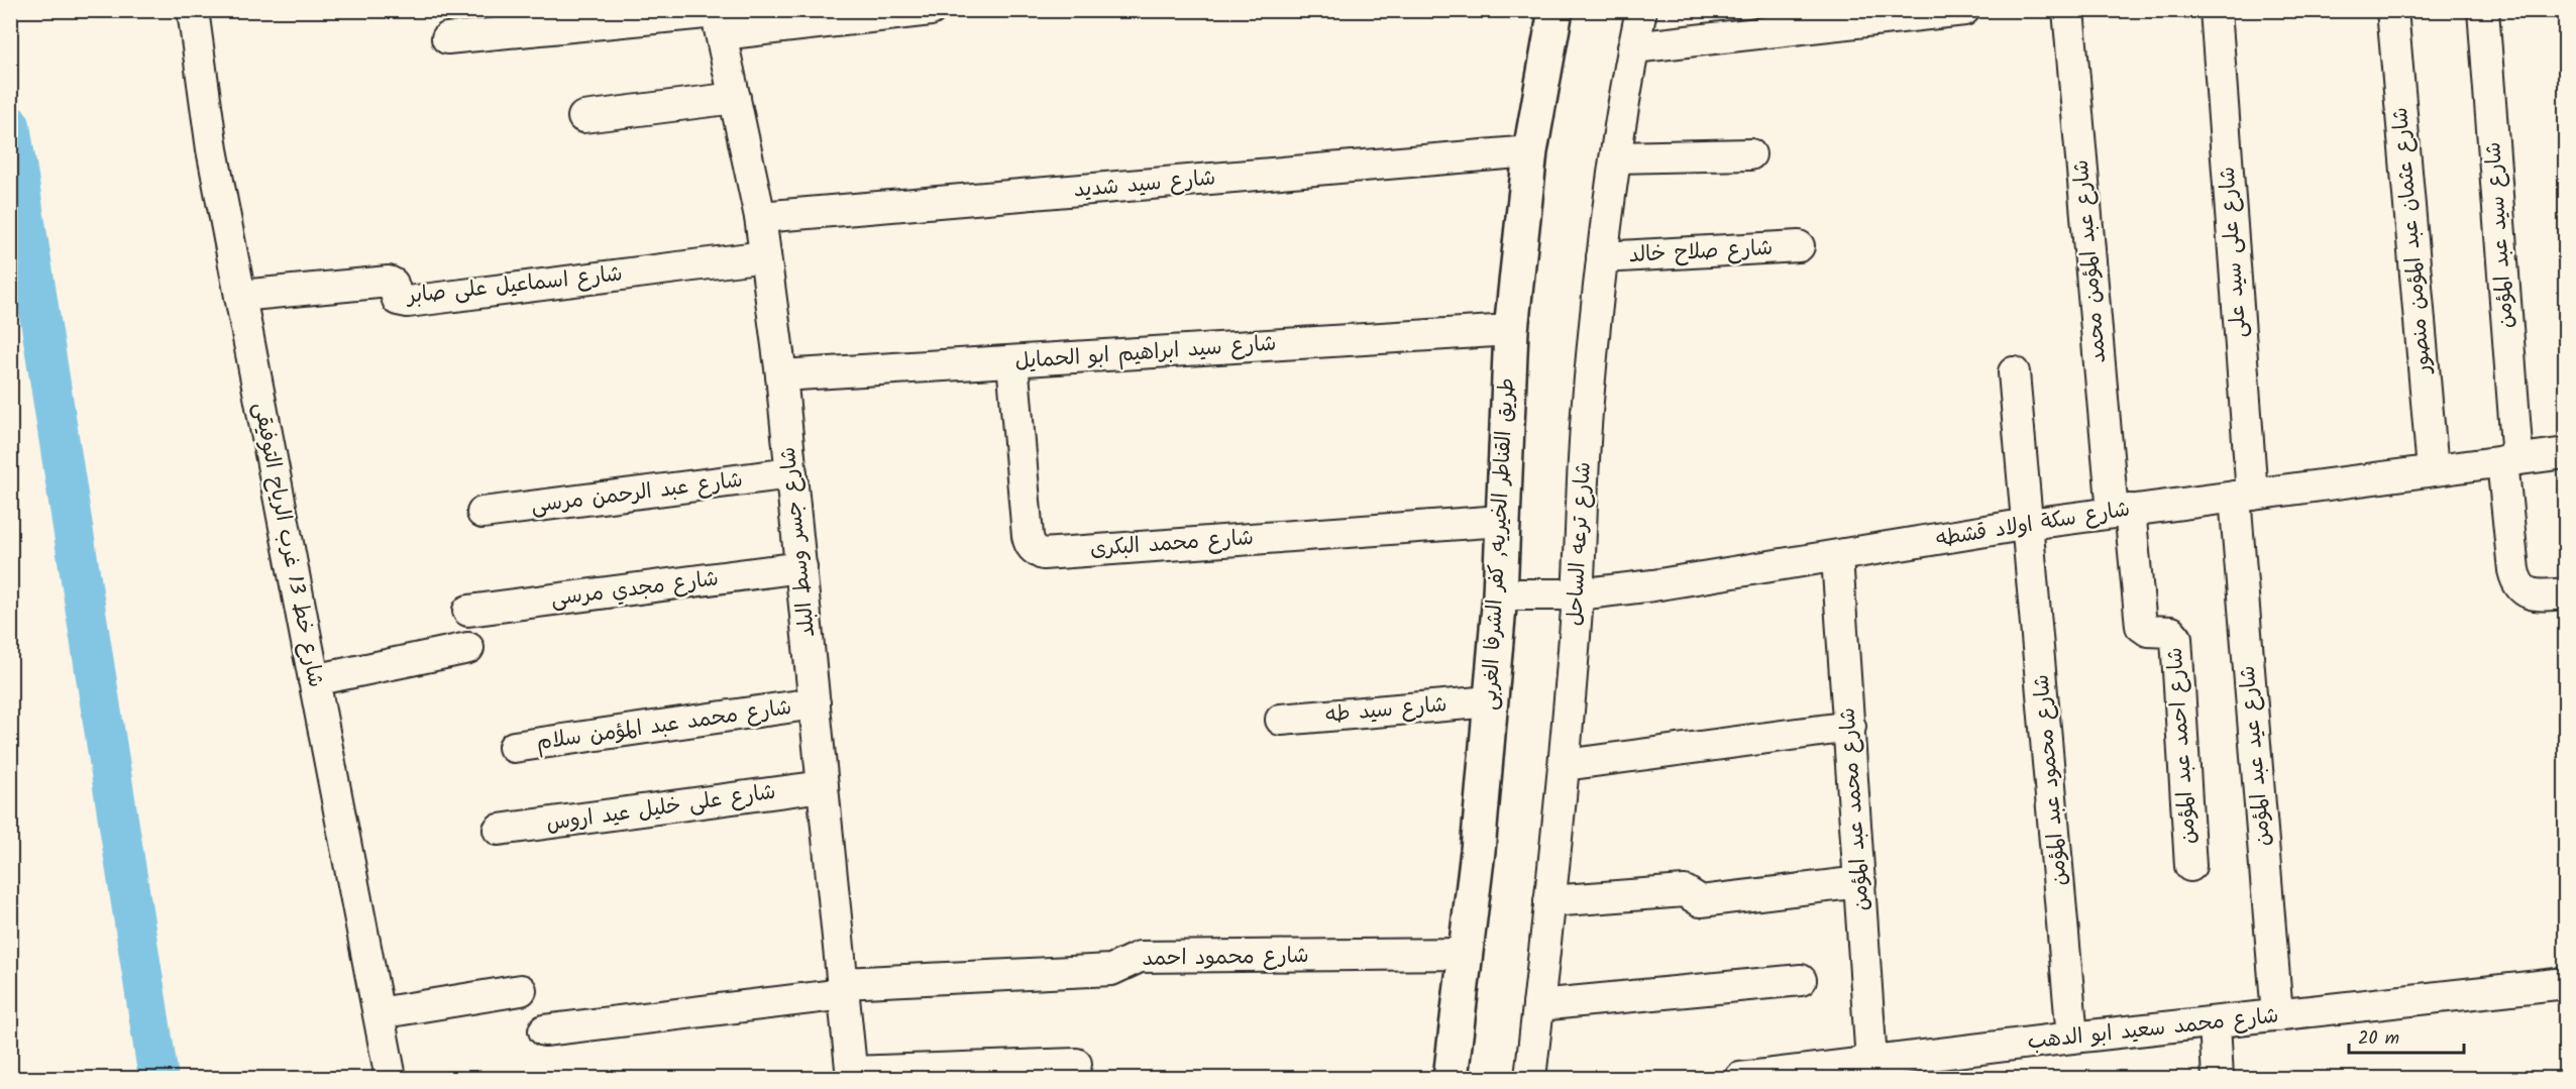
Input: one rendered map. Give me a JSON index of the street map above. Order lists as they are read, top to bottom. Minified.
{"streets":{"street":["شارع سيد شديد","شارع سيد عبد المؤمن","شارع عثمان عبد المؤمن منصور","شارع صلاح خالد","شارع على سيد على","شارع عبد المؤمن محمد","شارع اسماعيل على صابر","شارع سيد ابراهيم ابو الحمايل","شارع عبد الرحمن مرسى","شارع سكة اولاد قشطه","شارع جسر وسط البلد","شارع محمد البكرى","طريق القناطر الخيريه, كفر الشرفا الغربى","شارع ترعه الساحل","شارع خط 13 غرب الرياح التوفيقى","شارع مجدي مرسى","شارع سيد طه","شارع محمد عبد المؤمن سلام","شارع احمد عبد المؤمن","شارع عيد عبد المؤمن","شارع محمود عبد المؤمن","شارع على خليل عيد اروس","شارع محمد عبد المؤمن","شارع محمود احمد","شارع محمد سعيد ابو الدهب"]},"crossings":[["شارع سيد شديد","شارع جسر وسط البلد"],["شارع سيد شديد","طريق القناطر الخيريه, كفر الشرفا الغربى"],["شارع سيد عبد المؤمن","شارع سكة اولاد قشطه"],["شارع عثمان عبد المؤمن منصور","شارع سكة اولاد قشطه"],["شارع صلاح خالد","شارع ترعه الساحل"],["شارع على سيد على","شارع سكة اولاد قشطه"],["شارع على سيد على","شارع عيد عبد المؤمن"],["شارع عبد المؤمن محمد","شارع سكة اولاد قشطه"],["شارع عبد المؤمن محمد","شارع احمد عبد المؤمن"],["شارع اسماعيل على صابر","شارع جسر وسط البلد"],["شارع اسماعيل على صابر","شارع خط 13 غرب الرياح التوفيقى"],["شارع سيد ابراهيم ابو الحمايل","شارع جسر وسط البلد"],["شارع سيد ابراهيم ابو الحمايل","شارع محمد البكرى"],["شارع سيد ابراهيم ابو الحمايل","طريق القناطر الخيريه, كفر الشرفا الغربى"],["شارع عبد الرحمن مرسى","شارع جسر وسط البلد"],["شارع سكة اولاد قشطه","طريق القناطر الخيريه, كفر الشرفا الغربى"],["شارع سكة اولاد قشطه","شارع ترعه الساحل"],["شارع سكة اولاد قشطه","شارع احمد عبد المؤمن"],["شارع سكة اولاد قشطه","شارع عيد عبد المؤمن"],["شارع سكة اولاد قشطه","شارع محمود عبد المؤمن"],["شارع سكة اولاد قشطه","شارع محمد عبد المؤمن"],["شارع جسر وسط البلد","شارع مجدي مرسى"],["شارع جسر وسط البلد","شارع محمد عبد المؤمن سلام"],["شارع جسر وسط البلد","شارع على خليل عيد اروس"],["شارع جسر وسط البلد","شارع محمود احمد"],["شارع محمد البكرى","طريق القناطر الخيريه, كفر الشرفا الغربى"],["طريق القناطر الخيريه, كفر الشرفا الغربى","شارع سيد طه"],["طريق القناطر الخيريه, كفر الشرفا الغربى","شارع محمود احمد"],["شارع عيد عبد المؤمن","شارع محمد سعيد ابو الدهب"],["شارع محمود عبد المؤمن","شارع محمد سعيد ابو الدهب"],["شارع محمد عبد المؤمن","شارع محمد سعيد ابو الدهب"]],"scale_bar":"20 m"}
